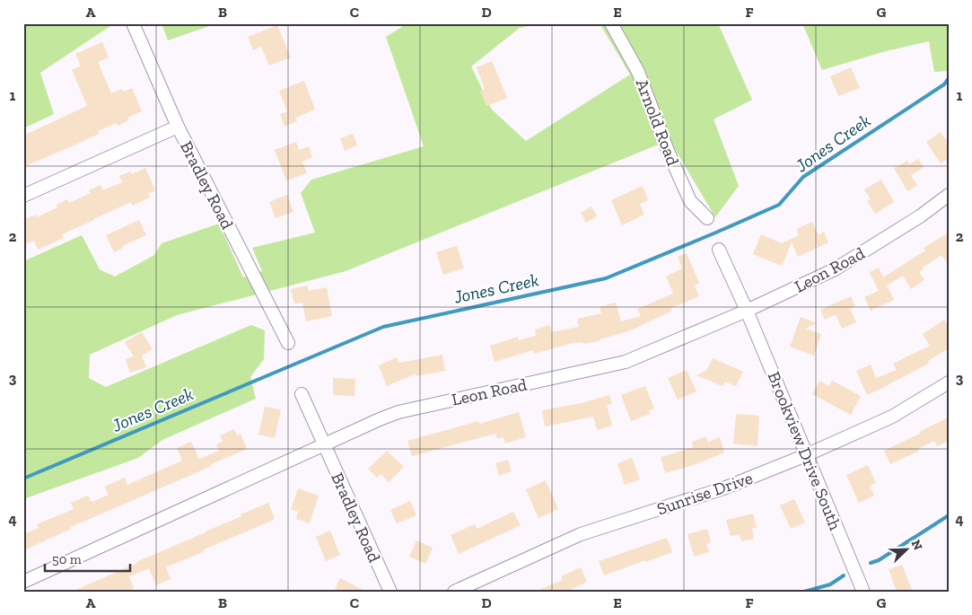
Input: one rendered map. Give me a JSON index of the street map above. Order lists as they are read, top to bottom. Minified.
{"streets":{"street":["Arnold Road","Bradley Road","Leon Road","Brookview Drive South","Sunrise Drive"]},"crossings":[["Bradley Road","Leon Road"],["Leon Road","Brookview Drive South"],["Brookview Drive South","Sunrise Drive"]],"water":["Jones Creek"],"scale_bar":"50 m","north":"top right","grid":{"columns":["A","B","C","D","E","F","G"],"rows":["1","2","3","4"]}}
